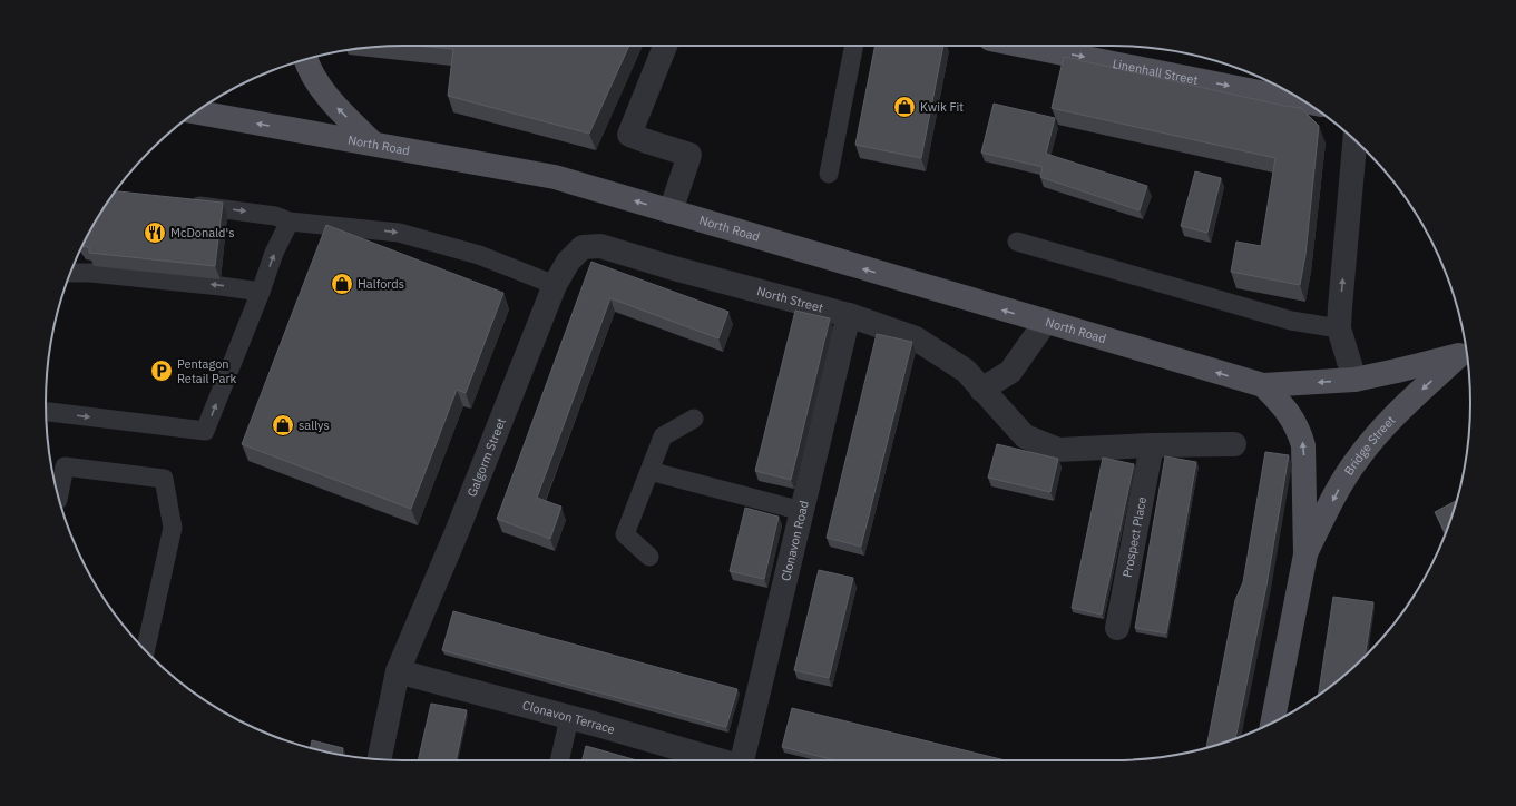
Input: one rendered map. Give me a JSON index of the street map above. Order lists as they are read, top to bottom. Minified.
{"streets":{"main road":["Linenhall Street","North Road","Bridge Street"],"street":["North Street","Galgorm Street","Prospect Place","Clonavon Road","Clonavon Terrace"]},"crossings":[["North Road","Bridge Street"],["North Street","Galgorm Street"],["North Street","Prospect Place"],["North Street","Clonavon Road"],["Galgorm Street","Clonavon Terrace"]],"one_way":["Linenhall Street","North Road"],"places":{"shop":["Kwik Fit","Halfords","sallys"],"restaurant":["McDonald's"],"parking":["Pentagon Retail Park"]}}
